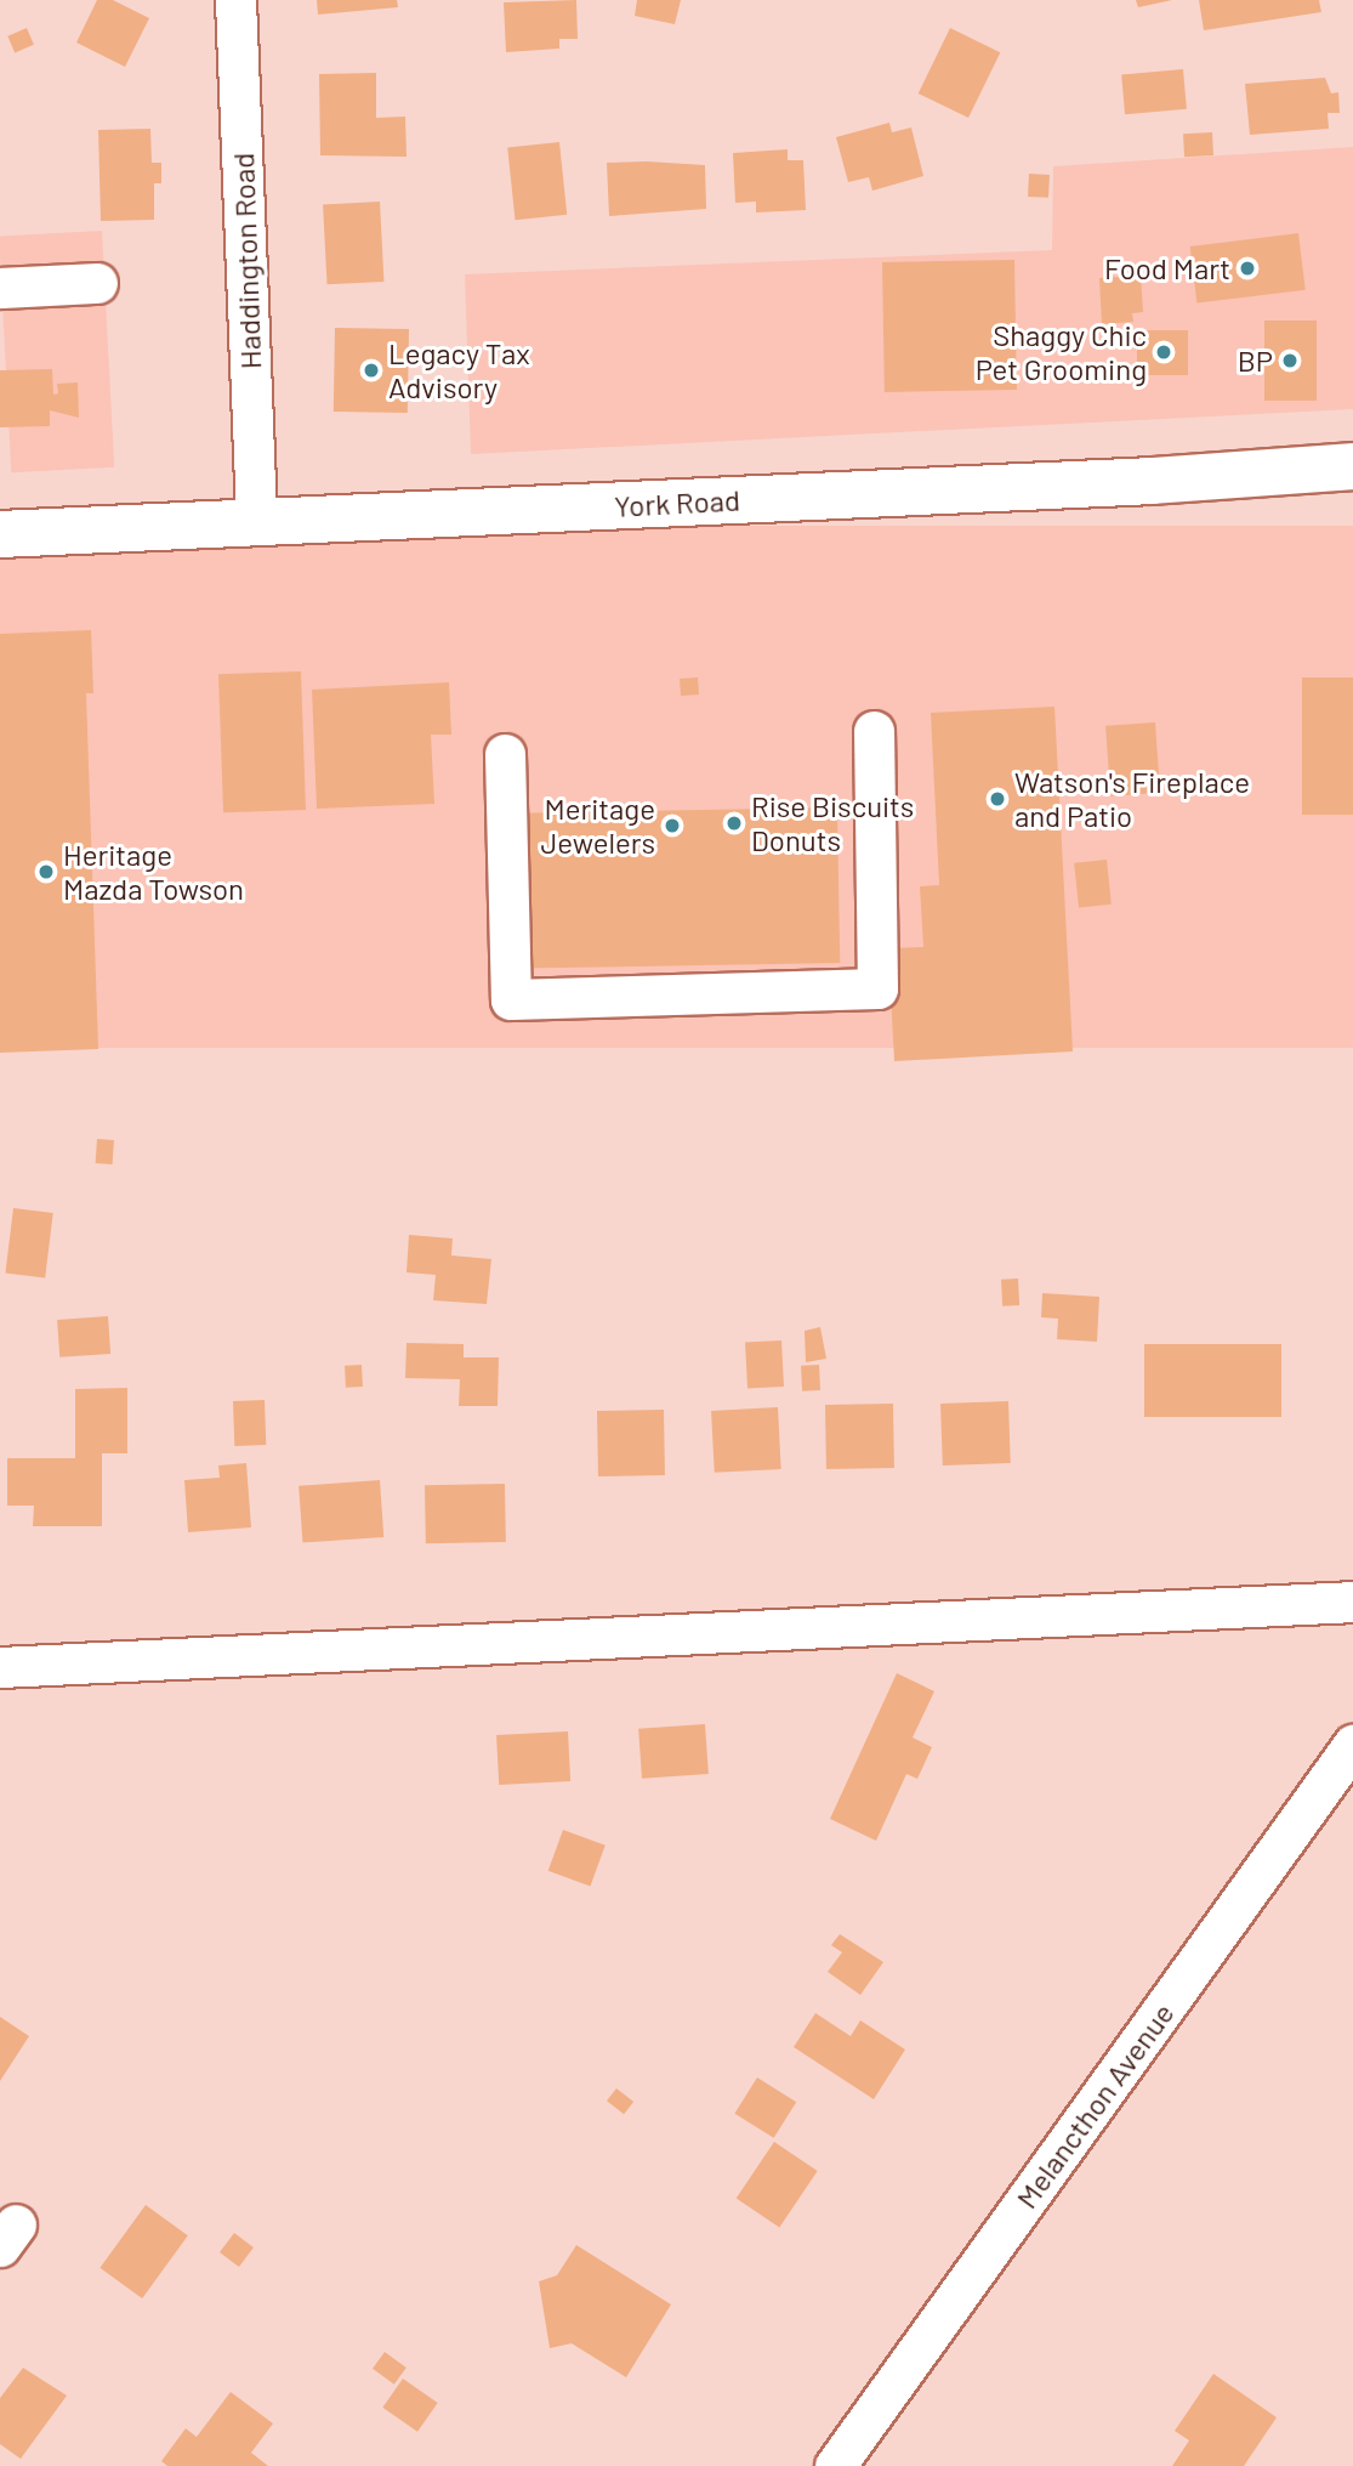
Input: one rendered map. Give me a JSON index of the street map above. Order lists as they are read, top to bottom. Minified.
{"streets":{"main road":["York Road"],"street":["Haddington Road","Melancthon Avenue"]},"crossings":[["Haddington Road","York Road"]],"places":["Food Mart","Shaggy Chic Pet Grooming","BP","Legacy Tax Advisory","Watson's Fireplace and Patio","Rise Biscuits Donuts","Meritage Jewelers","Heritage Mazda Towson"]}
